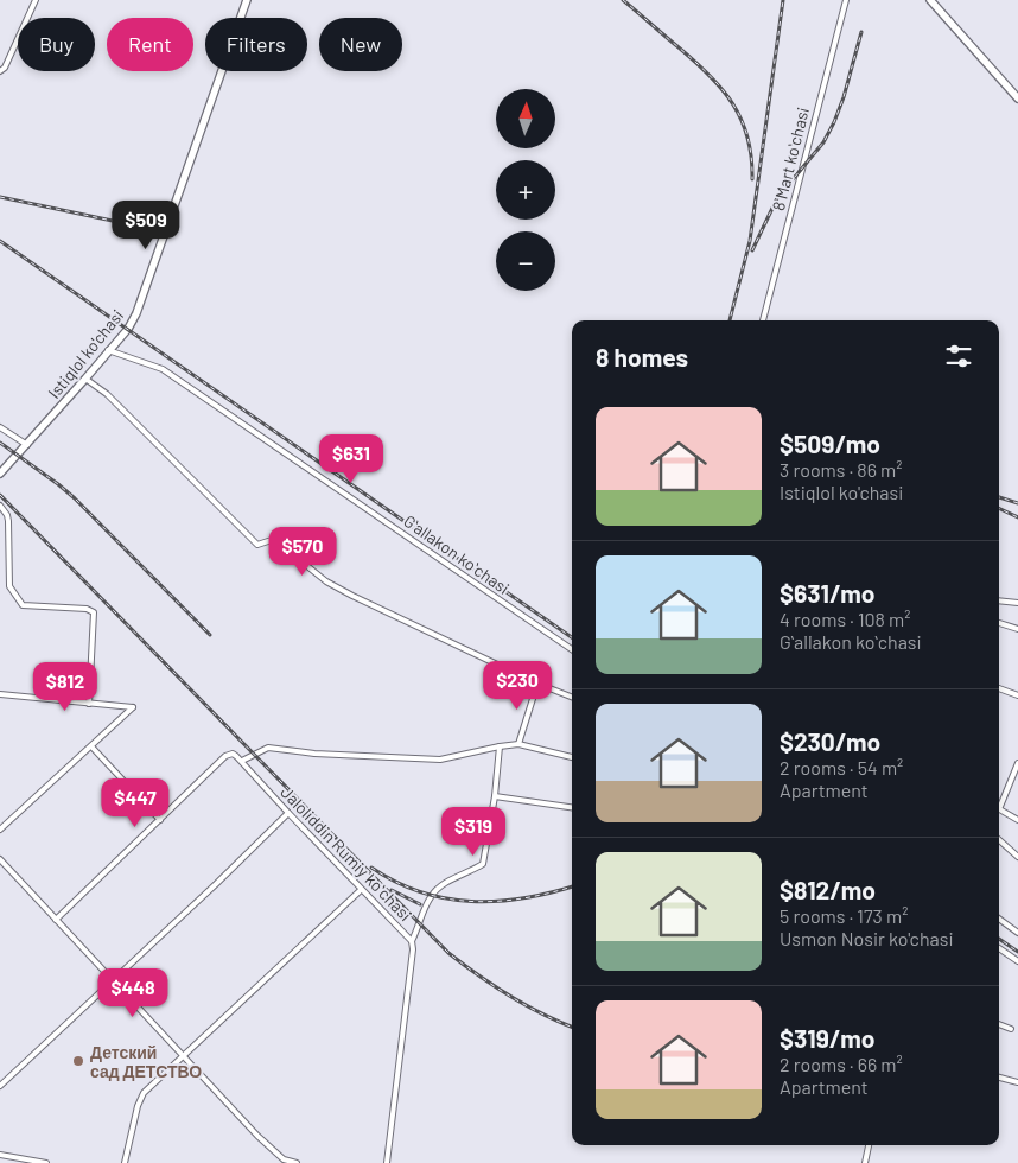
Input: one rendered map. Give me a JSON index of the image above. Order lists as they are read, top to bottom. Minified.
{"streets":{"main road":["Istiqlol ko'chasi"],"street":["8 Mart koʻchasi","Gʻallakon koʻchasi","Jaloliddin Rumiy koʻchasi"]},"crossings":[["Istiqlol ko'chasi","Gʻallakon koʻchasi"]],"places":["Детский сад ДЕТСТВО"],"north":"top","page":{"chip":["Buy","Rent","Filters","New"],"map_buttons":["+","−"],"price":["$509","$631","$570","$230","$812","$447","$319","$448"],"heading":"8 homes","list":[{"name":"$509/mo","note":"3 rooms · 86 m² · Istiqlol ko'chasi"},{"name":"$631/mo","note":"4 rooms · 108 m² · Gʻallakon koʻchasi"},{"name":"$230/mo","note":"2 rooms · 54 m² · Apartment"},{"name":"$812/mo","note":"5 rooms · 173 m² · Usmon Nosir ko'chasi"},{"name":"$319/mo","note":"2 rooms · 66 m² · Apartment"}]}}
